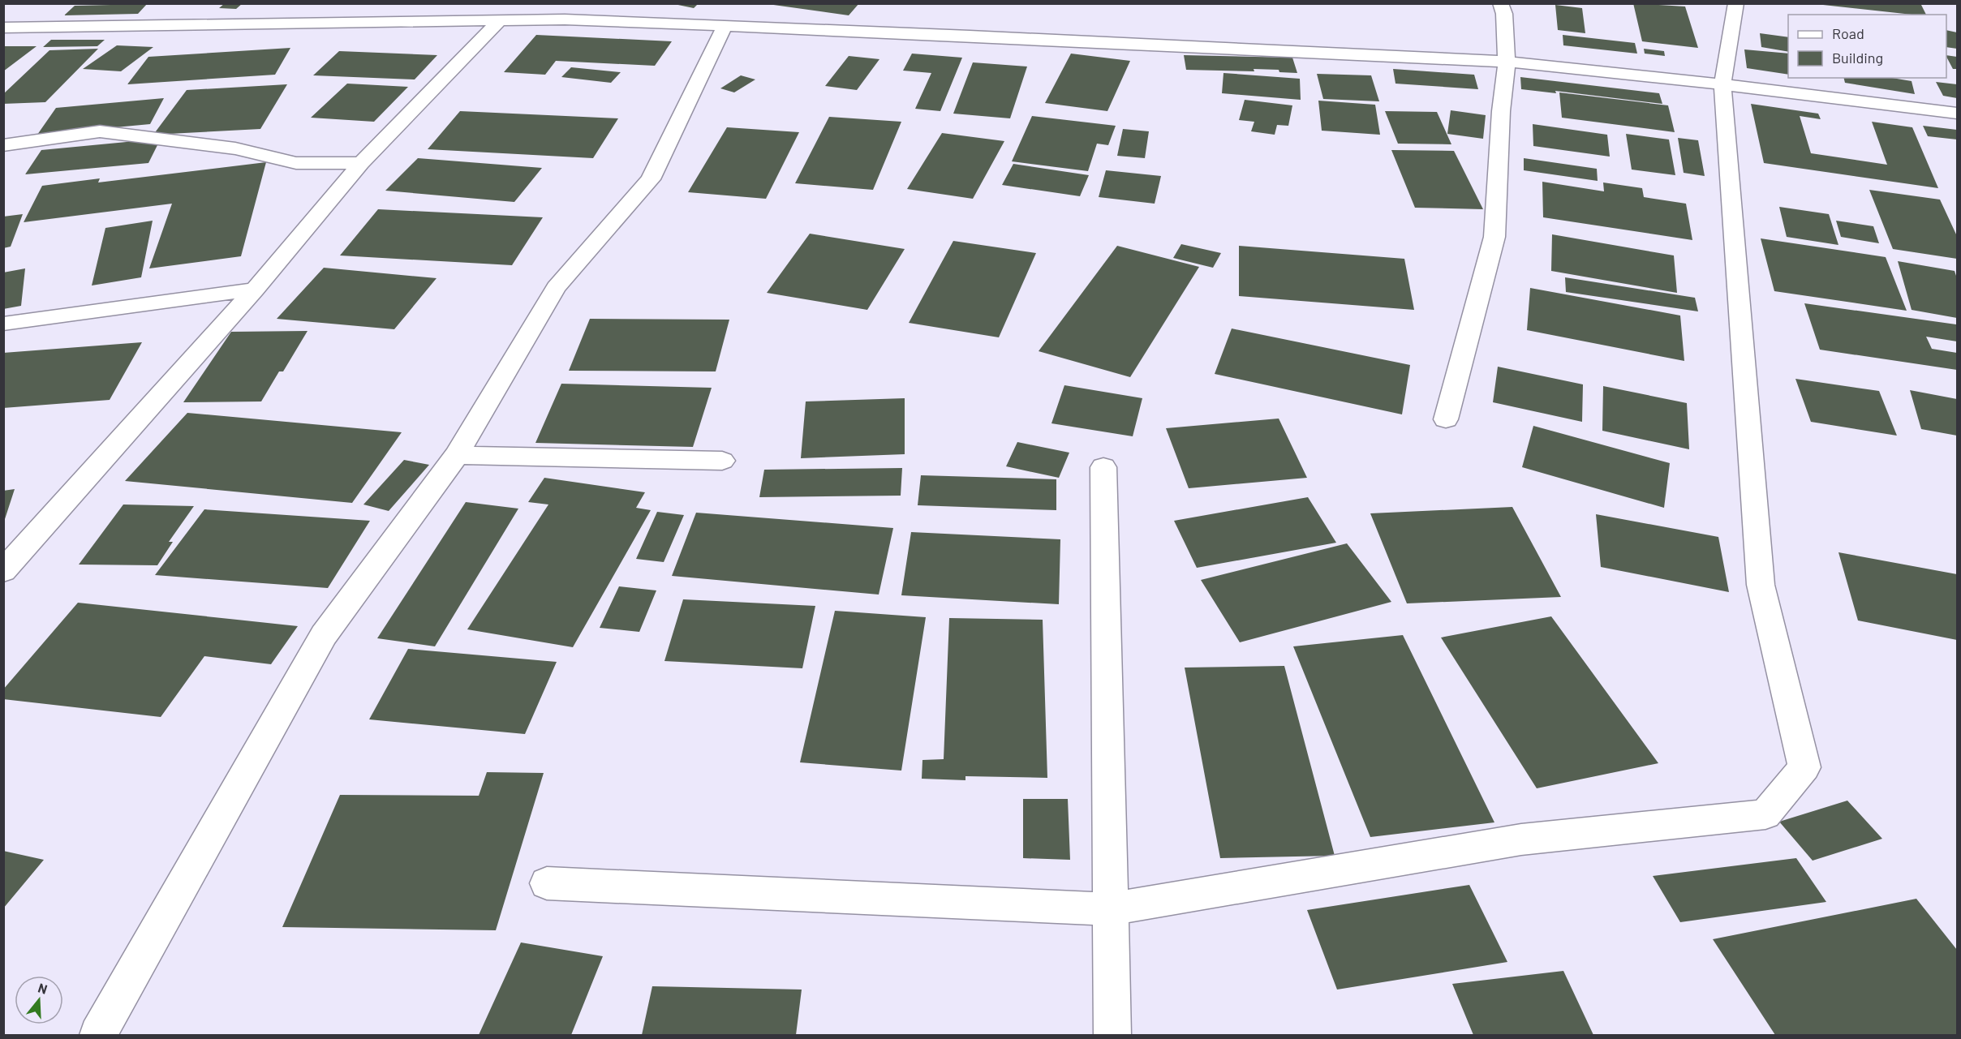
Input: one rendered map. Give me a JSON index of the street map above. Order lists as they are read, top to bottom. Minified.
{"legend":["Road","Building"],"north":"top"}
